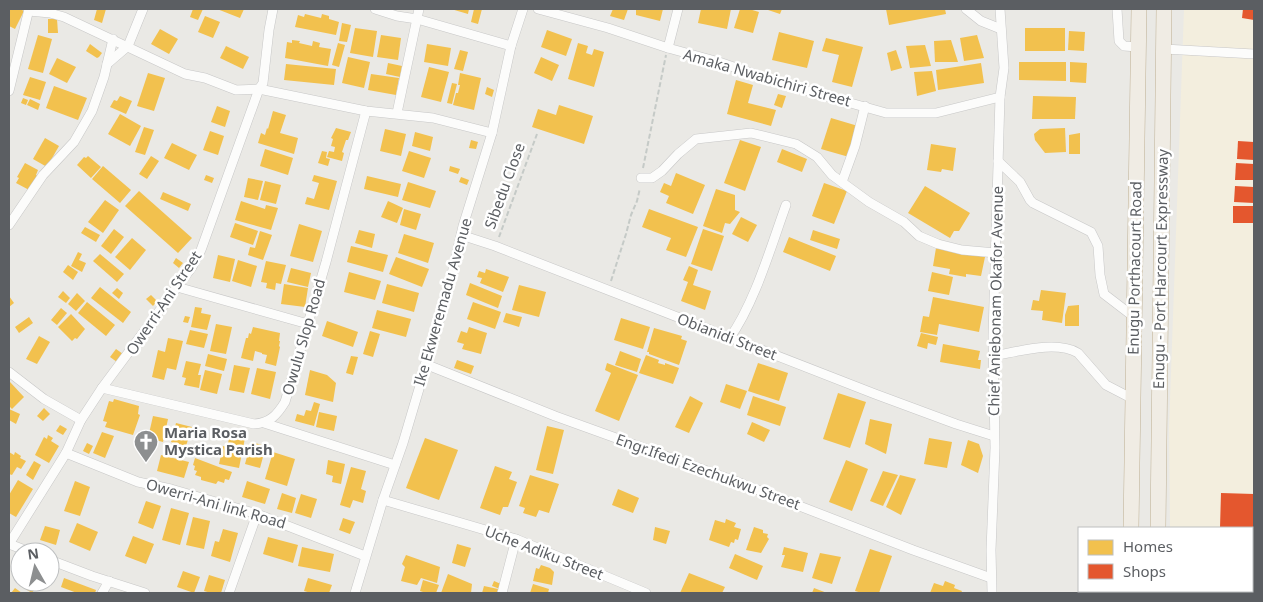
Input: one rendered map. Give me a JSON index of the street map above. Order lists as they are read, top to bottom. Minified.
{"streets":{"highway":["Enugu Porthacourt Road","Enugu - Port Harcourt Expressway"],"street":["Amaka Nwabichiri Street","Chief Aniebonam Okafor Avenue","Ike Ekweremadu Avenue","Owerri-Ani Street","Owulu Slop Road","Obianidi Street","Engr.Ifedi Ezechukwu Street","Owerri-Ani link Road","Uche Adiku Street"],"path":["Sibedu Close"]},"crossings":[["Amaka Nwabichiri Street","Chief Aniebonam Okafor Avenue"],["Sibedu Close","Obianidi Street"],["Chief Aniebonam Okafor Avenue","Obianidi Street"],["Chief Aniebonam Okafor Avenue","Engr.Ifedi Ezechukwu Street"],["Ike Ekweremadu Avenue","Obianidi Street"],["Ike Ekweremadu Avenue","Engr.Ifedi Ezechukwu Street"],["Ike Ekweremadu Avenue","Owerri-Ani link Road"],["Ike Ekweremadu Avenue","Uche Adiku Street"],["Owerri-Ani Street","Owerri-Ani link Road"]],"places":{"church":["Maria Rosa Mystica Parish"]},"legend":["Homes","Shops"],"north":"top"}
